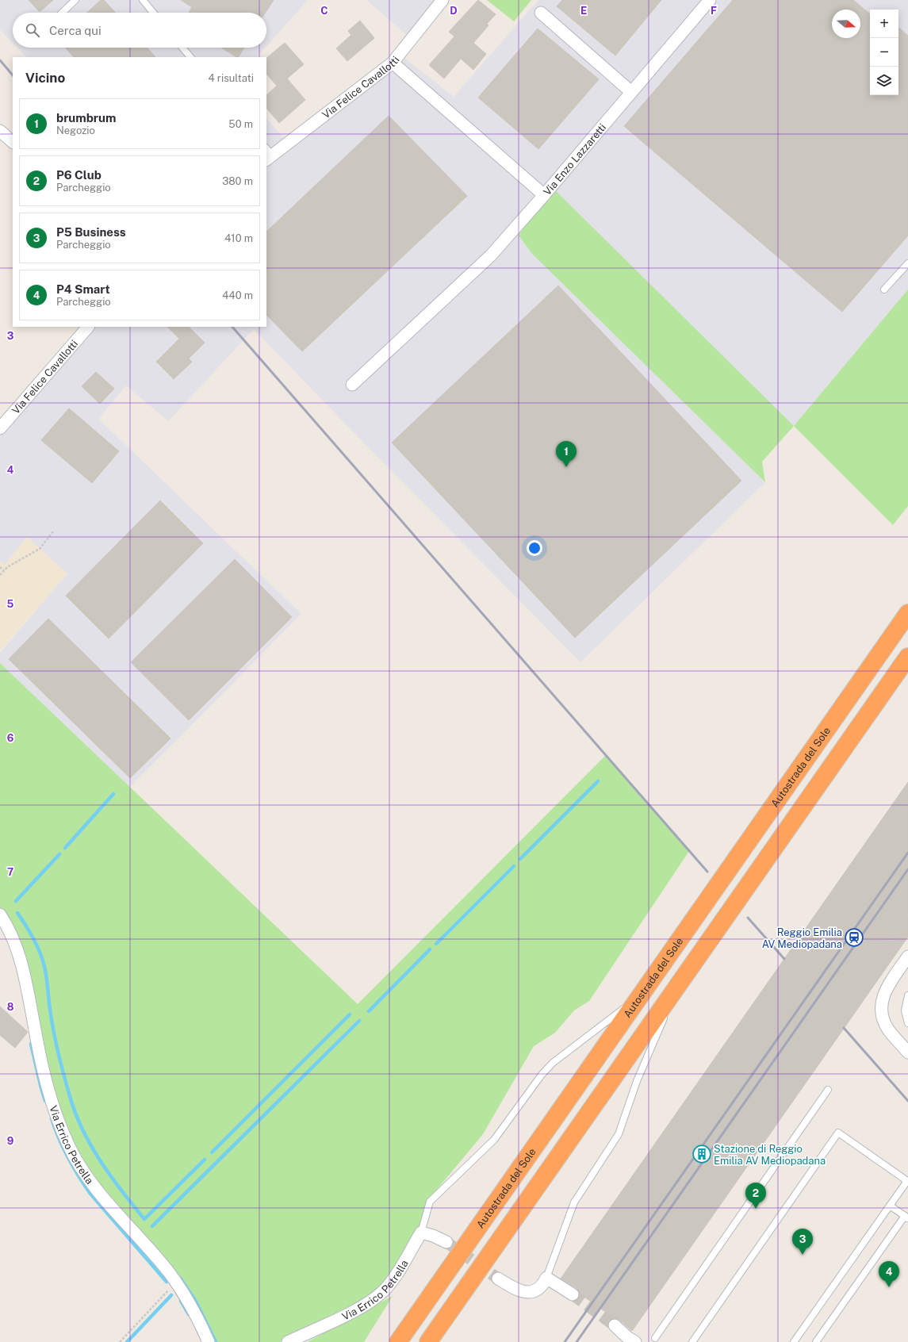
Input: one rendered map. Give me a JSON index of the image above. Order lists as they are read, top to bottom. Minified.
{"streets":{"highway":["Autostrada del Sole"],"street":["Via Felice Cavallotti","Via Enzo Lazzaretti","Via Errico Petrella"]},"crossings":[["Via Felice Cavallotti","Via Enzo Lazzaretti"]],"places":{"station":["Reggio Emilia AV Mediopadana"],"building":["Stazione di Reggio Emilia AV Mediopadana"]},"north":"right","page":{"map_buttons":["+","−"],"search":"Cerca qui","heading":["Vicino","4 risultati"],"list":[{"mark":"1","name":"brumbrum","note":"Negozio","value":"50 m"},{"mark":"2","name":"P6 Club","note":"Parcheggio","value":"380 m"},{"mark":"3","name":"P5 Business","note":"Parcheggio","value":"410 m"},{"mark":"4","name":"P4 Smart","note":"Parcheggio","value":"440 m"}],"pins":["1","2","3","4"]},"grid":{"columns":["C","D","E","F"],"rows":["3","4","5","6","7","8","9"]}}
